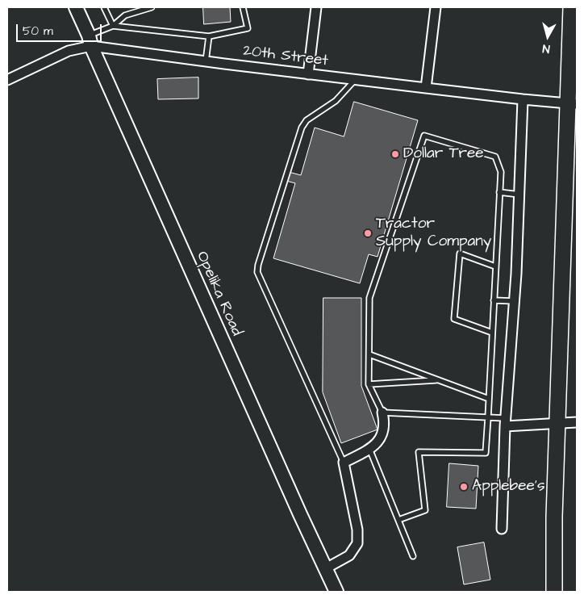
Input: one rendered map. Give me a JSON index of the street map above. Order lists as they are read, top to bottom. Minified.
{"streets":{"main road":["Opelika Road"],"street":["20th Street"]},"crossings":[["20th Street","Opelika Road"]],"places":["Dollar Tree","Tractor Supply Company","Applebee's"],"scale_bar":"50 m","north":"bottom"}
